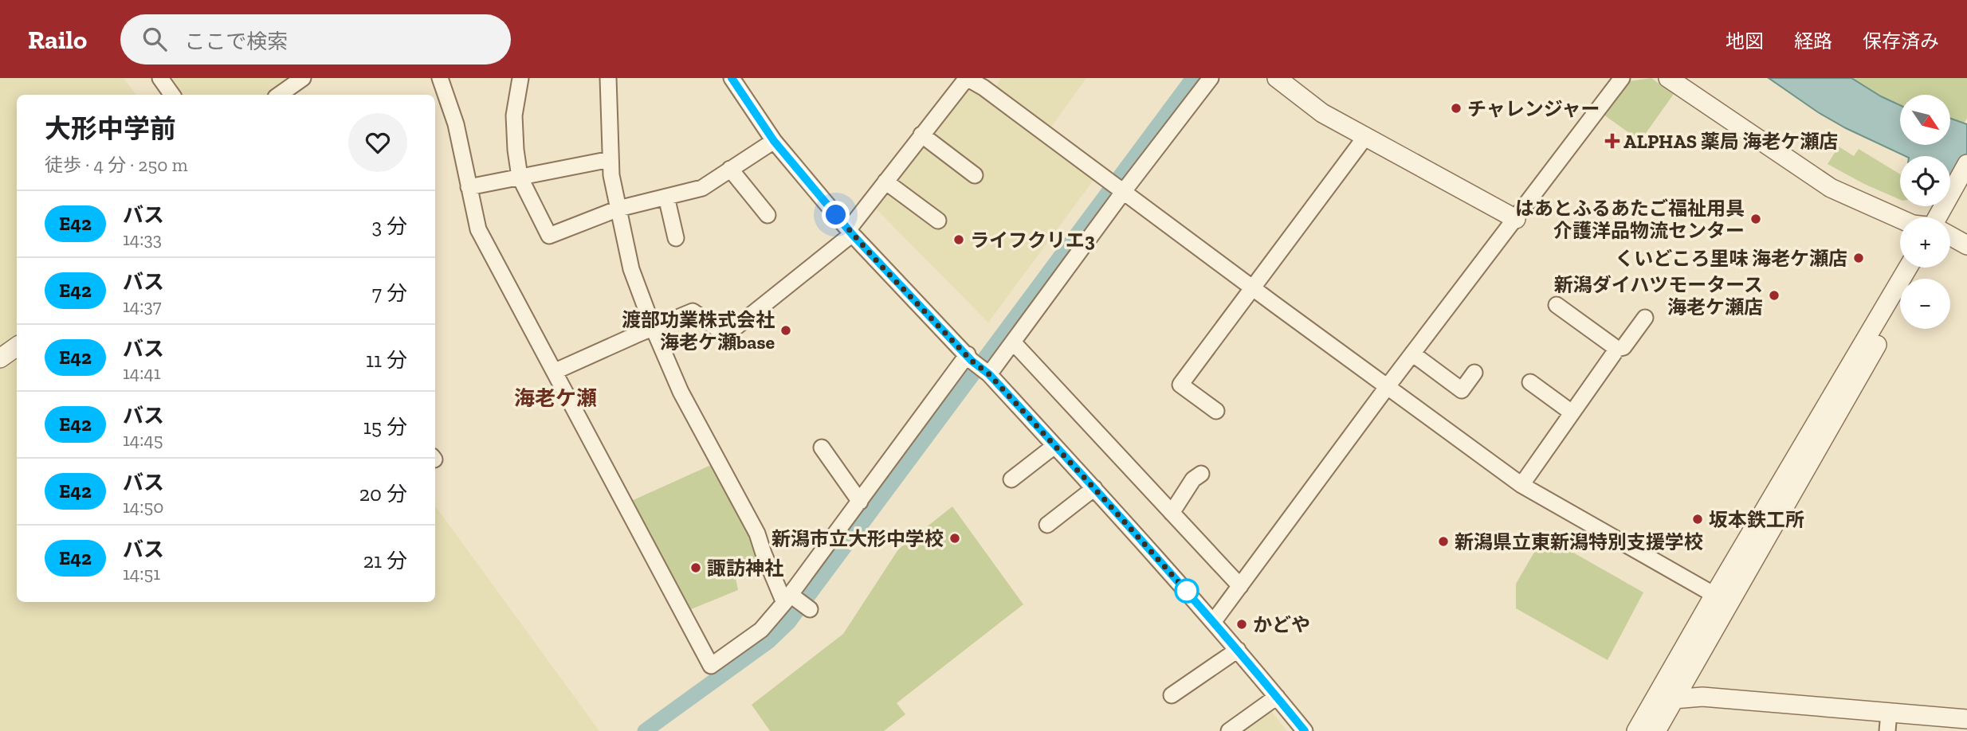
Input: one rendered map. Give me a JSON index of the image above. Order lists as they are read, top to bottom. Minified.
{"districts":["海老ケ瀬"],"places":{"other":["チャレンジャー","はあとふるあたご福祉用具 介護洋品物流センター","ライフクリエ3","くいどころ里味 海老ケ瀬店","新潟ダイハツモータース 海老ケ瀬店","渡部功業株式会社 海老ケ瀬base","坂本鉄工所","新潟市立大形中学校","新潟県立東新潟特別支援学校","諏訪神社","かどや"],"health":["ALPHAS 薬局 海老ケ瀬店"]},"lines":["bus line E42"],"north":"bottom right","page":{"header":"Railo","search":"ここで検索","nav":["地図","経路","保存済み"],"map_buttons":["+","−"],"heading":["大形中学前","徒歩 · 4 分 · 250 m"],"list":[{"mark":"E42","name":"バス","note":"14:33","value":"3 分"},{"mark":"E42","name":"バス","note":"14:37","value":"7 分"},{"mark":"E42","name":"バス","note":"14:41","value":"11 分"},{"mark":"E42","name":"バス","note":"14:45","value":"15 分"},{"mark":"E42","name":"バス","note":"14:50","value":"20 分"},{"mark":"E42","name":"バス","note":"14:51","value":"21 分"}]}}
